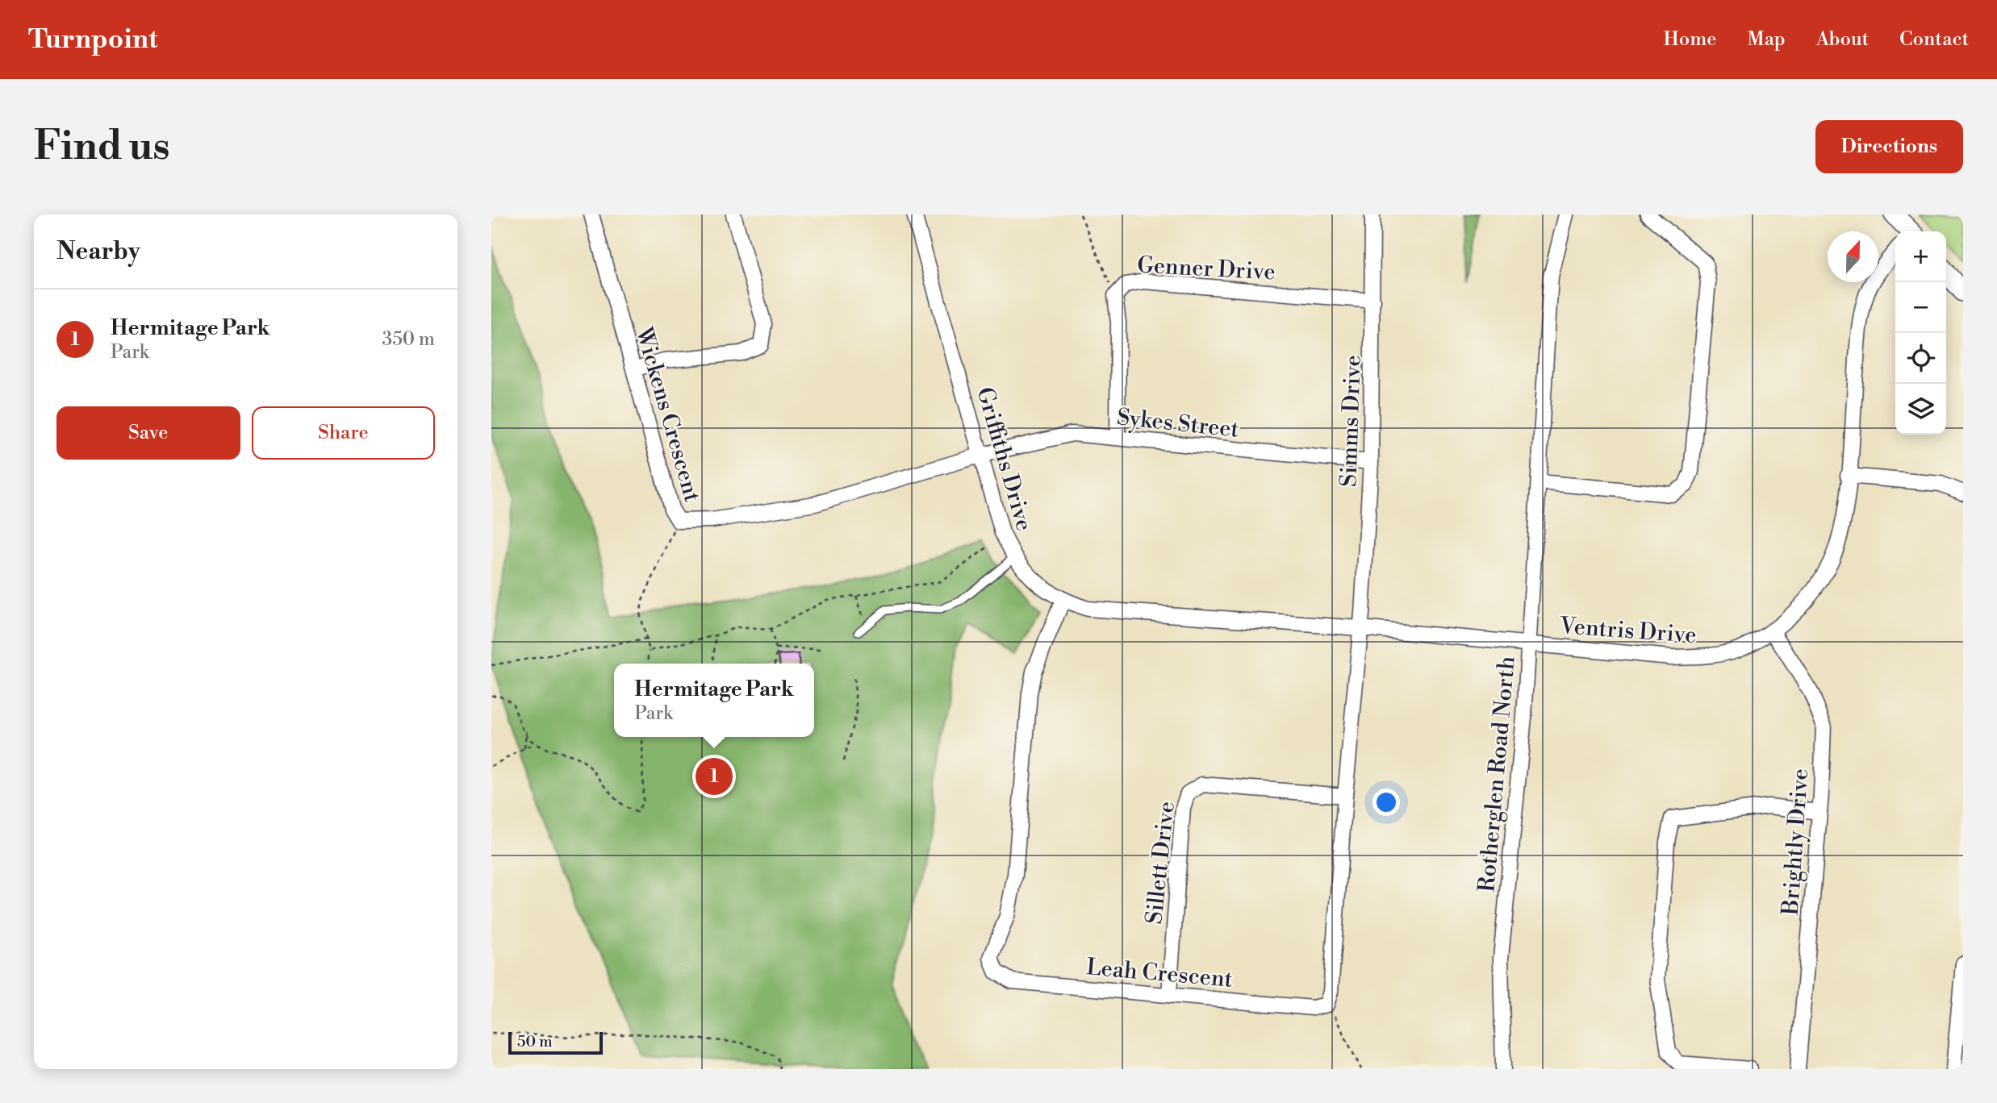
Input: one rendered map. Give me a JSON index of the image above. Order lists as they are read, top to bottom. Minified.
{"streets":{"street":["Genner Drive","Wickens Crescent","Simms Drive","Sykes Street","Griffiths Drive","Ventris Drive","Rotherglen Road North","Brightly Drive","Sillett Drive","Leah Crescent"]},"crossings":[["Genner Drive","Simms Drive"],["Genner Drive","Sykes Street"],["Wickens Crescent","Sykes Street"],["Wickens Crescent","Griffiths Drive"],["Simms Drive","Sykes Street"],["Simms Drive","Griffiths Drive"],["Simms Drive","Ventris Drive"],["Sykes Street","Griffiths Drive"],["Griffiths Drive","Ventris Drive"],["Griffiths Drive","Leah Crescent"],["Ventris Drive","Rotherglen Road North"],["Ventris Drive","Brightly Drive"],["Sillett Drive","Leah Crescent"]],"scale_bar":"50 m","north":"top","page":{"header":"Turnpoint","nav":["Home","Map","About","Contact"],"buttons":["Directions",["Save","Share"]],"title":"Find us","heading":"Nearby","map_buttons":["+","−"],"list":[{"mark":"1","name":"Hermitage Park","note":"Park","value":"350 m"}],"popup":["Hermitage Park","Park"],"pins":"1","scale":"50 m"}}
